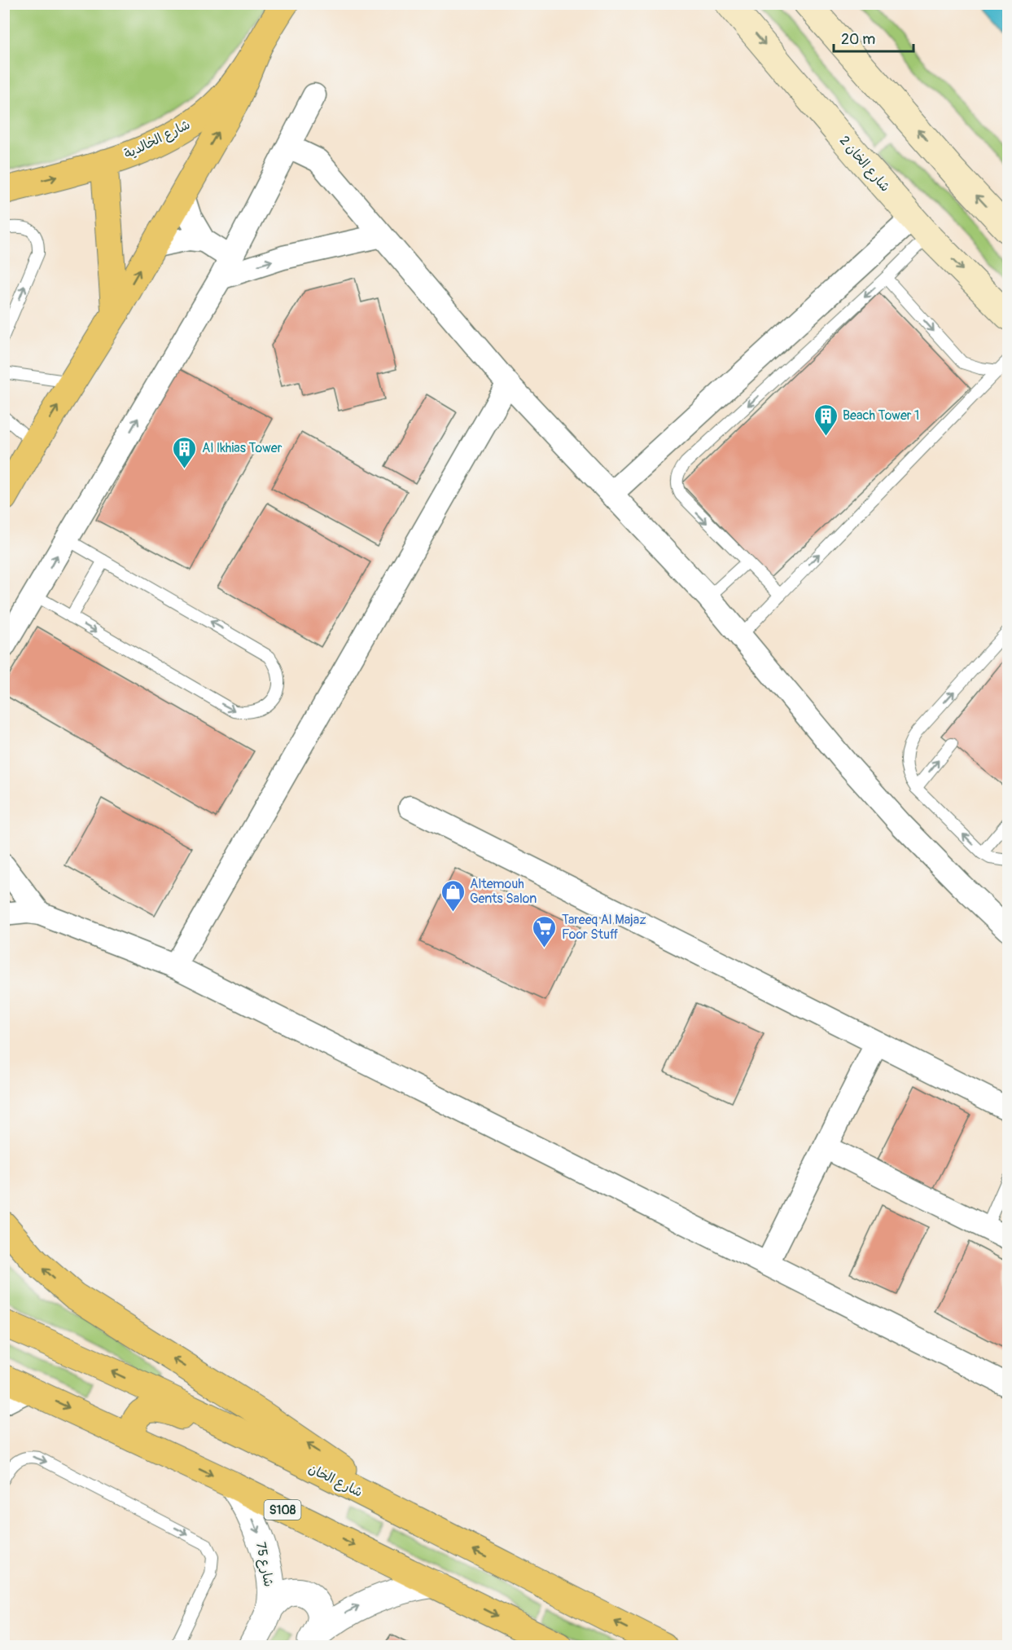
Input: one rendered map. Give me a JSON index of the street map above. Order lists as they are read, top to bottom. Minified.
{"streets":{"main road":["شارع الخالدية","شارع الخان 2","شارع الخان","S108"],"street":["شارع 75"]},"crossings":[["S108","شارع 75"]],"one_way":["شارع 75"],"places":{"building":["Beach Tower 1","Al Ikhias Tower"],"shop":["Altemouh Gents Salon"],"supermarket":["Tareeq Al Majaz Foor Stuff"]},"scale_bar":"20 m"}
